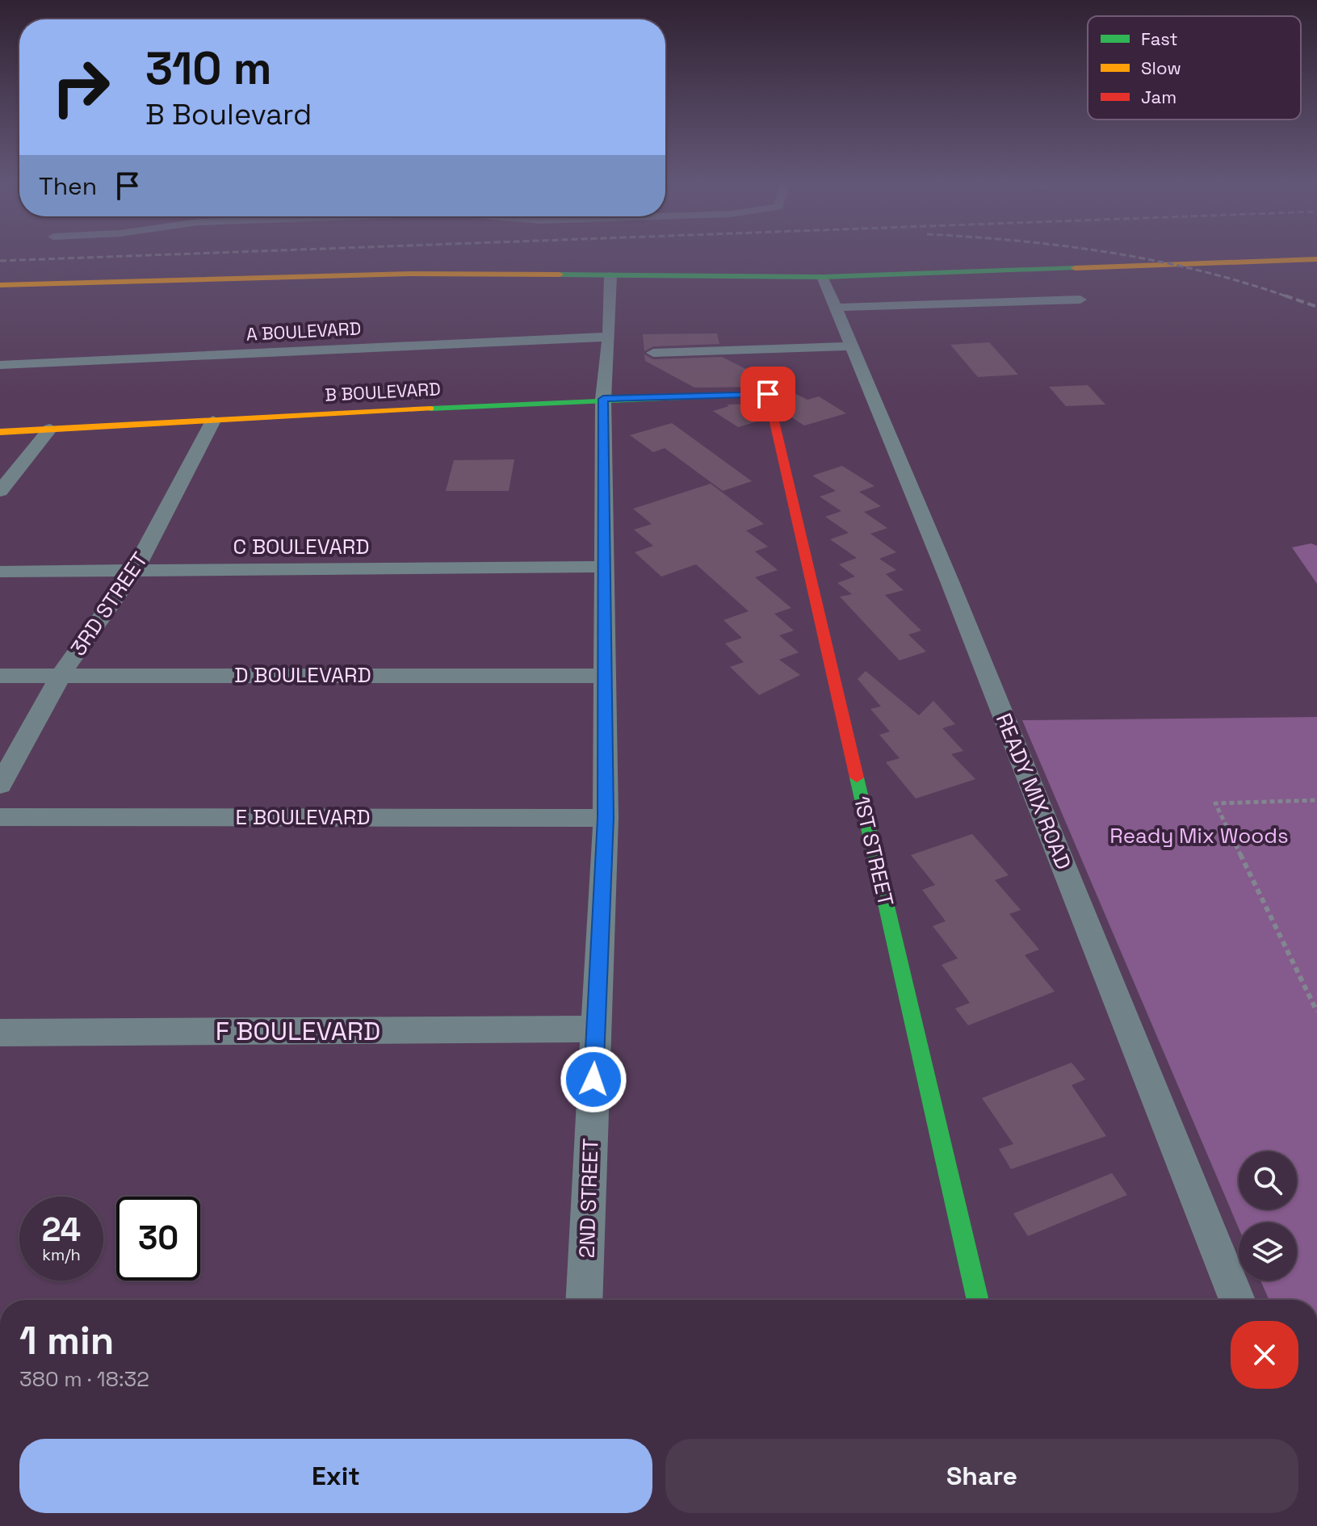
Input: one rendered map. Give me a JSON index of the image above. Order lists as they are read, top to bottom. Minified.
{"streets":{"main road":["B BOULEVARD","1ST STREET"],"street":["A BOULEVARD","C BOULEVARD","3RD STREET","D BOULEVARD","READY MIX ROAD","E BOULEVARD","F BOULEVARD","2ND STREET"]},"crossings":[["A BOULEVARD","2ND STREET"],["B BOULEVARD","3RD STREET"],["B BOULEVARD","1ST STREET"],["B BOULEVARD","2ND STREET"],["C BOULEVARD","3RD STREET"],["C BOULEVARD","2ND STREET"],["3RD STREET","D BOULEVARD"],["D BOULEVARD","2ND STREET"],["E BOULEVARD","2ND STREET"],["F BOULEVARD","2ND STREET"]],"parks":["Ready Mix Woods"],"legend":["Fast","Slow","Jam"],"page":{"turn":["310 m","B Boulevard"],"then":"Then","speed":"24 km/h","limit":"30","heading":["1 min","380 m · 18:32"],"buttons":["Exit","Share"]}}
